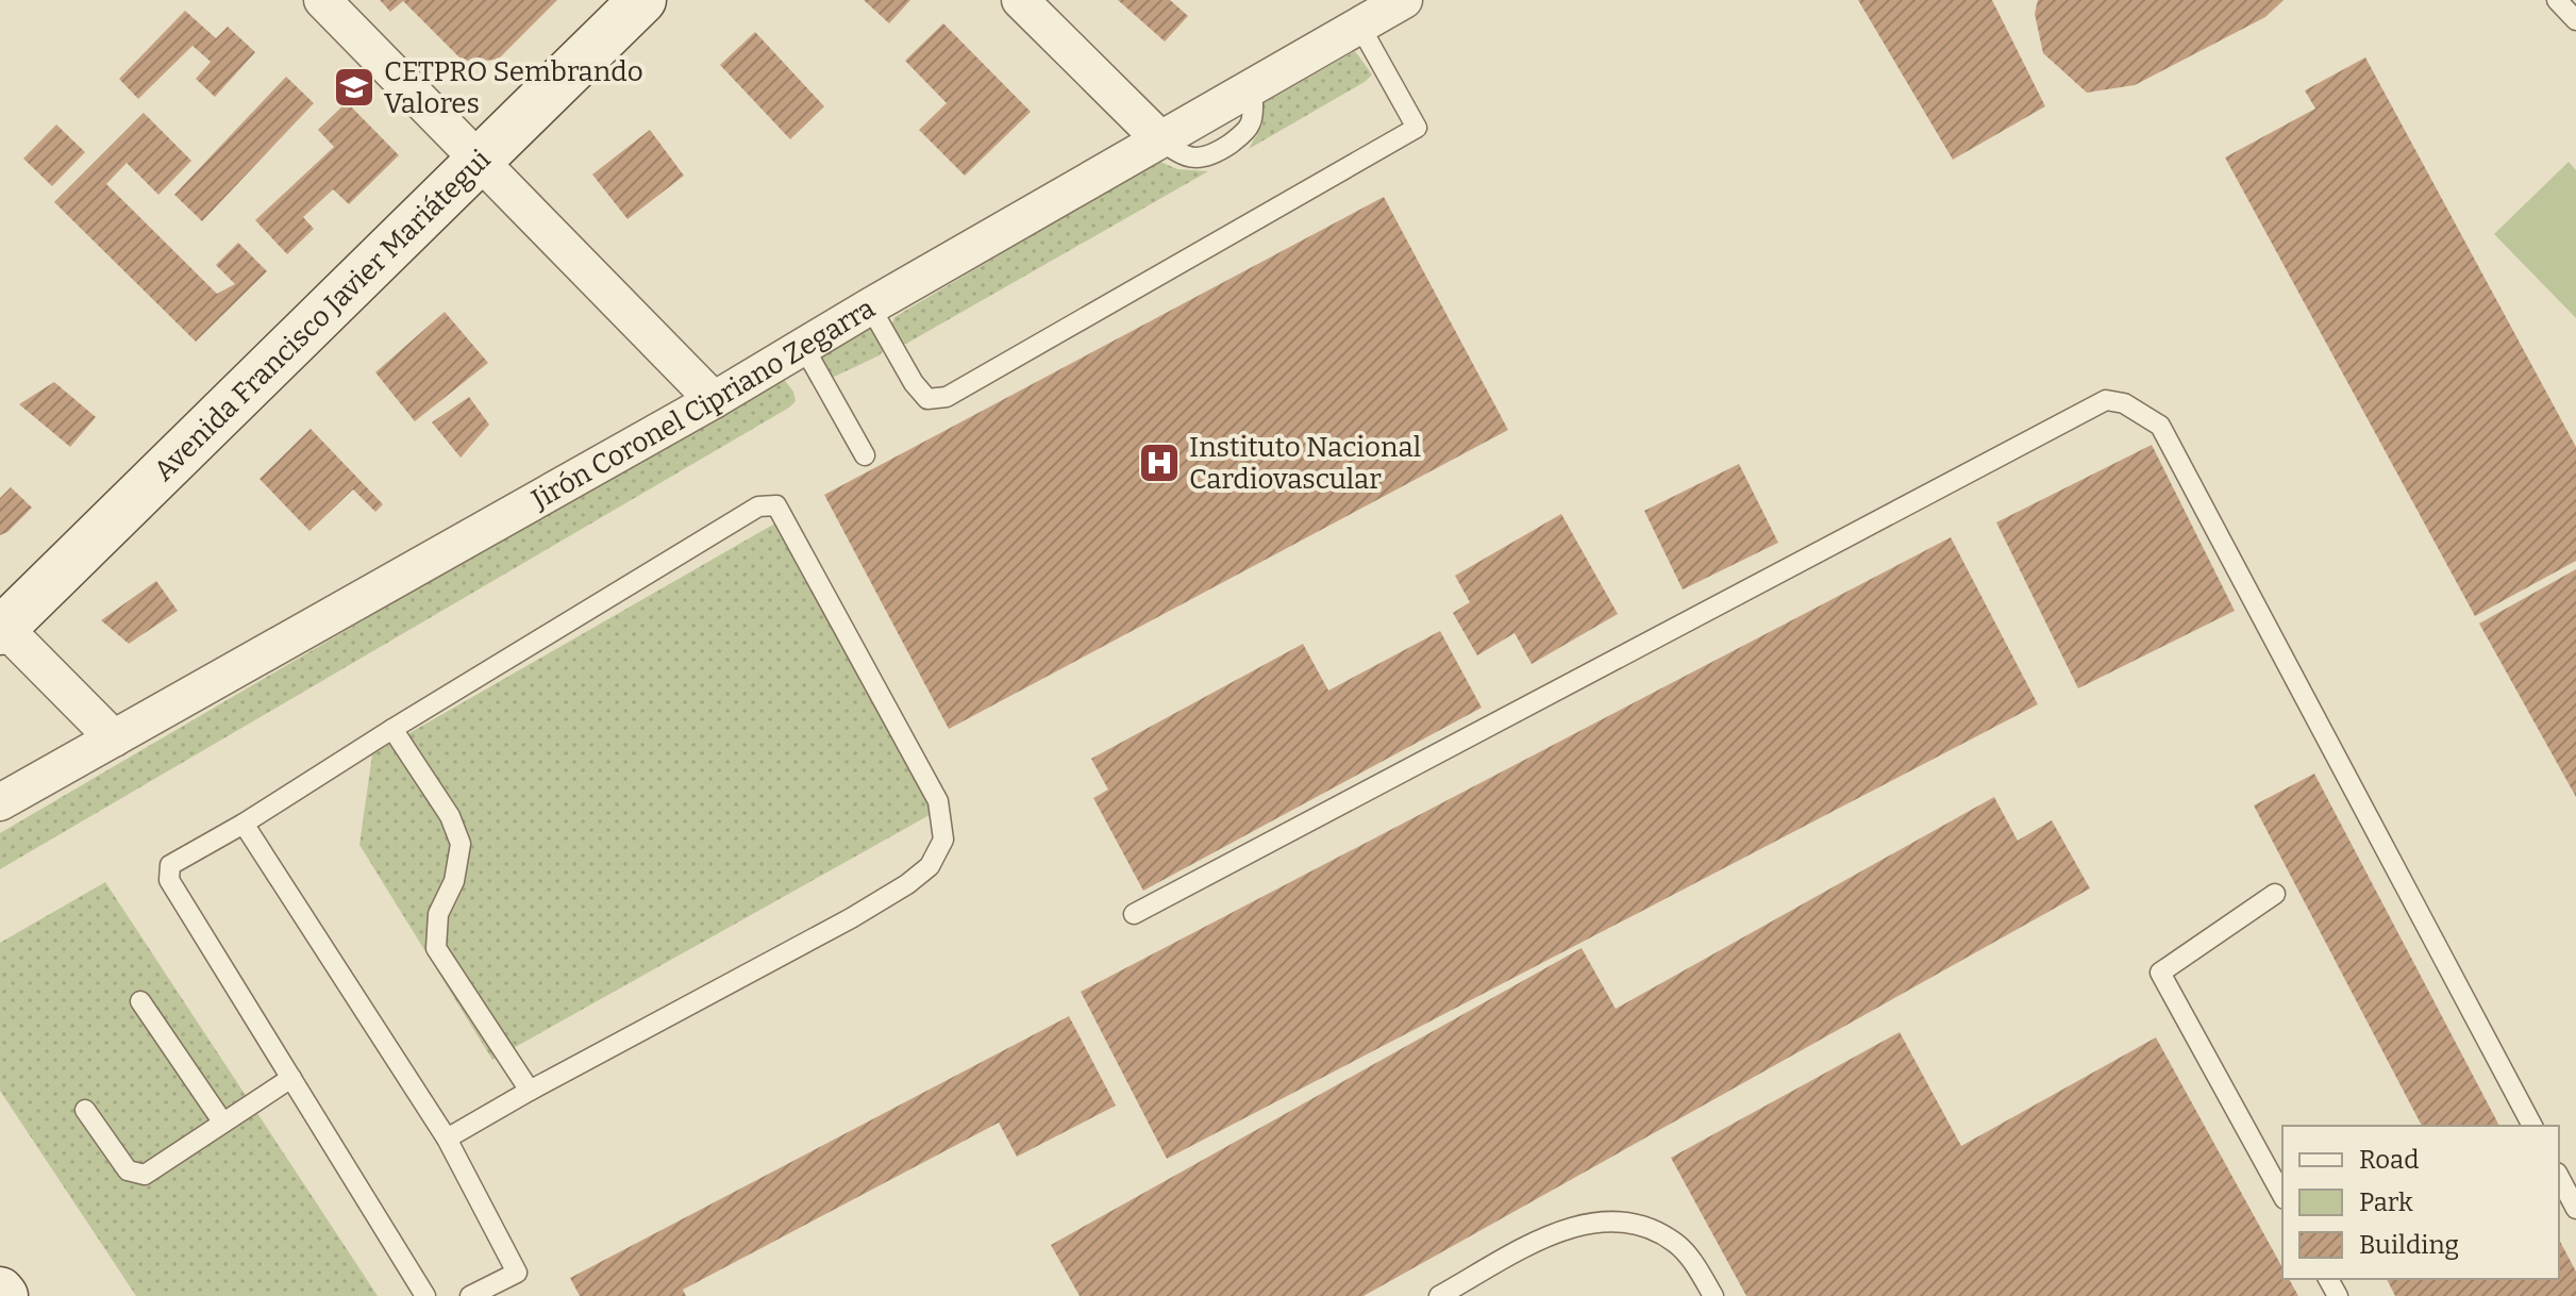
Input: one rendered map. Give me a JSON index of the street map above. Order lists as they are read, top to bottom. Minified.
{"streets":{"street":["Avenida Francisco Javier Mariátegui","Jirón Coronel Cipriano Zegarra"]},"places":{"school or university":["CETPRO Sembrando Valores"],"hospital":["Instituto Nacional Cardiovascular"]},"legend":["Road","Park","Building"]}
